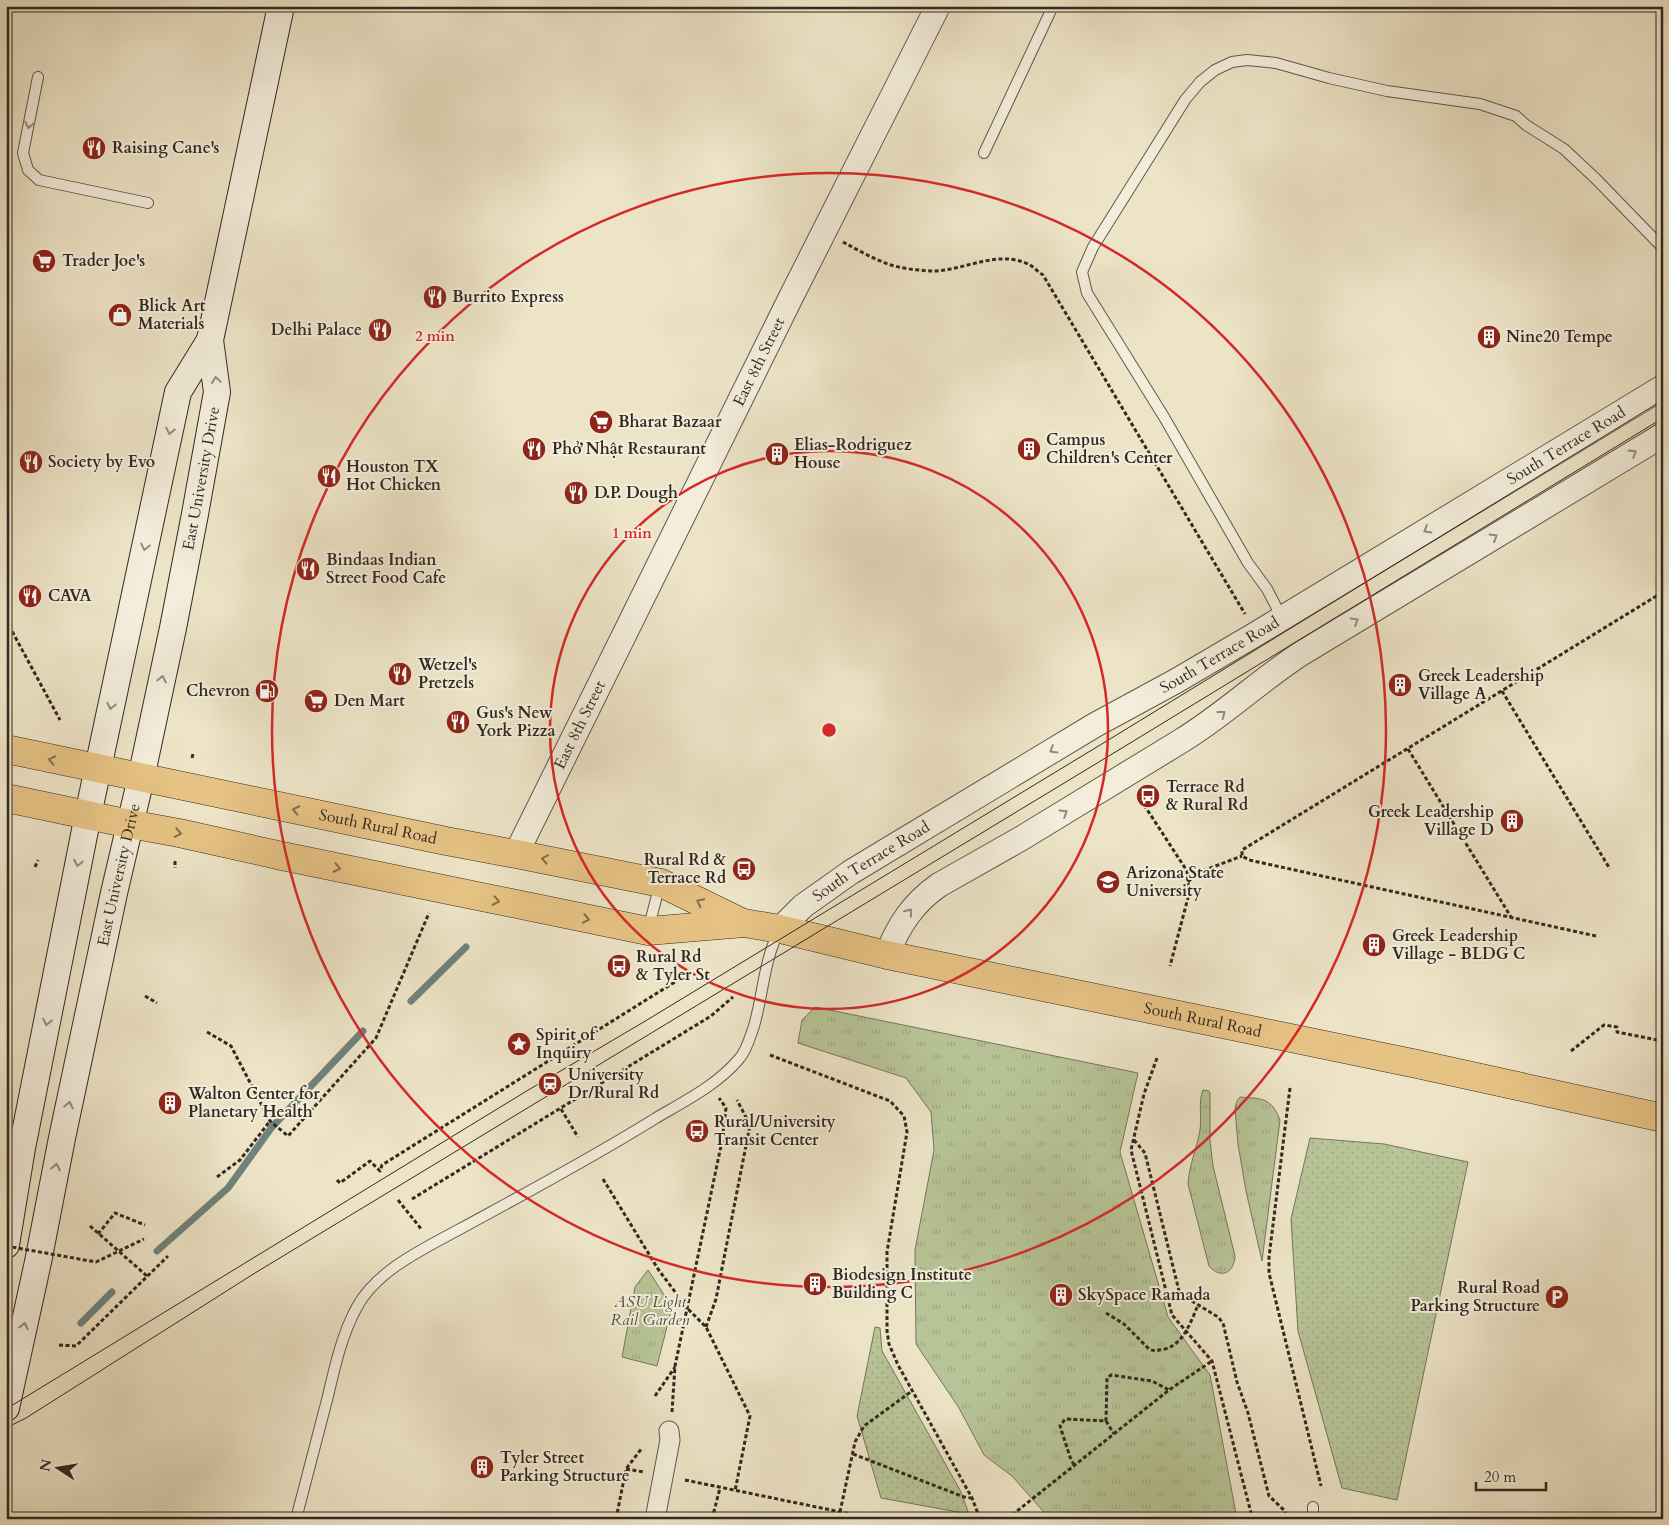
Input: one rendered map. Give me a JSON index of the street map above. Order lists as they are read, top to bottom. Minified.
{"streets":{"main road":["East University Drive","South Rural Road"],"street":["East 8th Street","South Terrace Road"]},"crossings":[["East 8th Street","South Rural Road"],["South Terrace Road","South Rural Road"],["East University Drive","South Rural Road"]],"parks":["ASU Light Rail Garden"],"places":{"restaurant":["Raising Cane's","Burrito Express","Delhi Palace","Phở Nhật Restaurant","Society by Evo","Houston TX Hot Chicken","D.P. Dough","Bindaas Indian Street Food Cafe","CAVA","Wetzel's Pretzels","Gus's New York Pizza"],"supermarket":["Trader Joe's","Bharat Bazaar","Den Mart"],"shop":["Blick Art Materials"],"building":["Nine20 Tempe","Campus Children's Center","Elias-Rodriguez House","Greek Leadership Village A","Greek Leadership Village D","Greek Leadership Village - BLDG C","Walton Center for Planetary Health","Biodesign Institute Building C","SkySpace Ramada","Tyler Street Parking Structure"],"fuel station":["Chevron"],"bus stop":["Terrace Rd & Rural Rd","Rural Rd & Terrace Rd","Rural Rd & Tyler St","Rural/University Transit Center"],"school or university":["Arizona State University"],"place":["Spirit of Inquiry"],"station":["University Dr/Rural Rd"],"parking":["Rural Road Parking Structure"]},"scale_bar":"20 m","north":"left","rings":["2 min","1 min"]}
